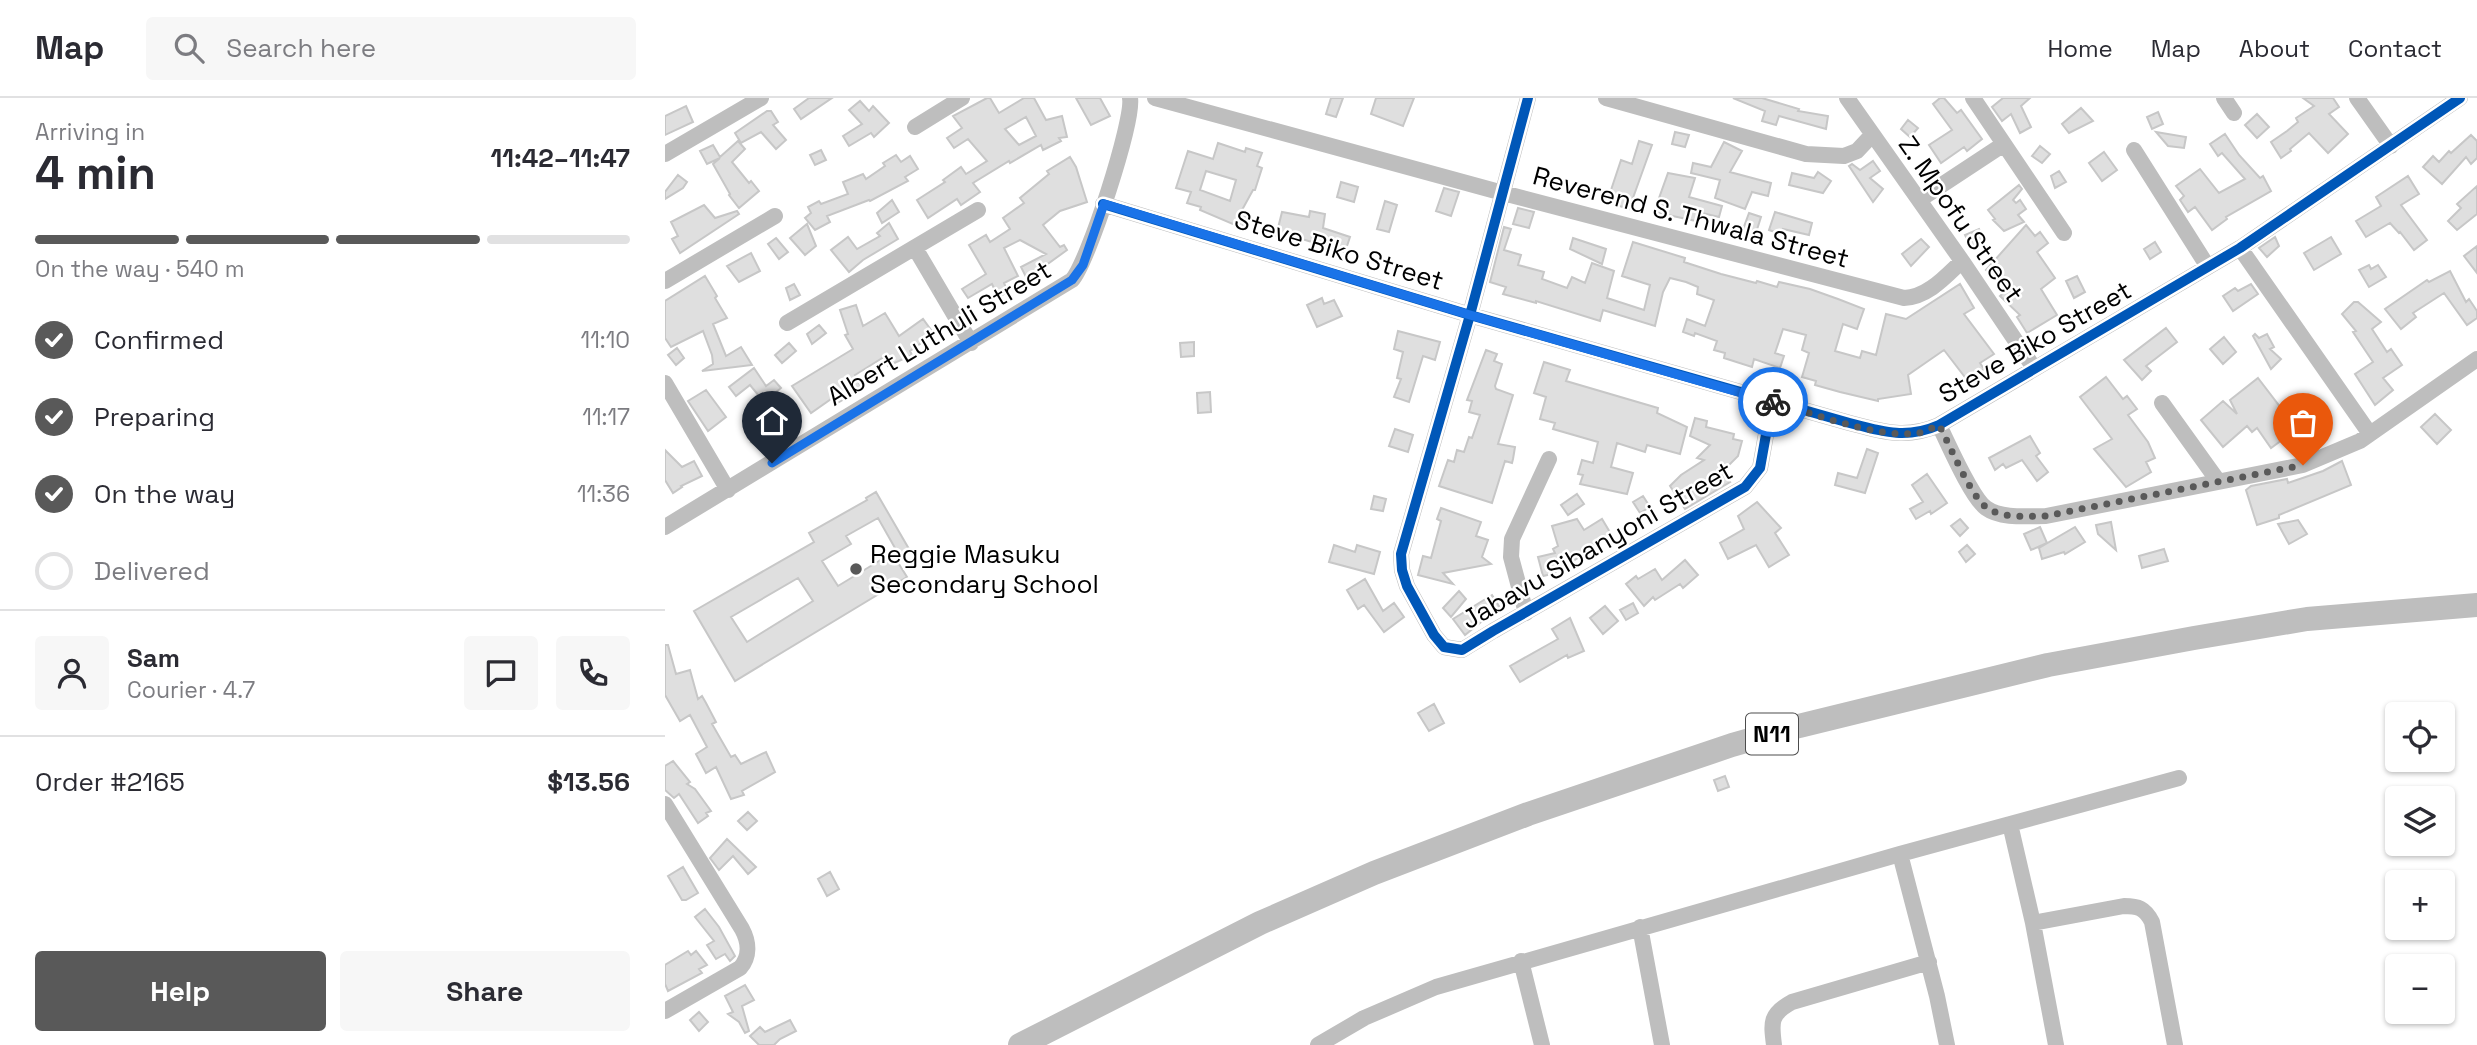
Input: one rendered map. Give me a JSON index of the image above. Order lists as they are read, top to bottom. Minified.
{"streets":{"highway":["N11"],"street":["Reverend S. Thwala Street","Z. Mpofu Street","Steve Biko Street","Albert Luthuli Street","Jabavu Sibanyoni Street"]},"crossings":[["Reverend S. Thwala Street","Z. Mpofu Street"],["Z. Mpofu Street","Steve Biko Street"],["Steve Biko Street","Albert Luthuli Street"],["Steve Biko Street","Jabavu Sibanyoni Street"]],"places":["Reggie Masuku Secondary School"],"page":{"header":"Map","search":"Search here","nav":["Home","Map","About","Contact"],"heading":["4 min","Arriving in","11:42–11:47"],"panel":["Sam","Courier · 4.7","Order #2165","$13.56"],"bar":"On the way · 540 m","list":[["Confirmed","11:10"],["Preparing","11:17"],["On the way","11:36"],"Delivered"],"map_buttons":["+","−"],"buttons":["Help","Share"]}}
